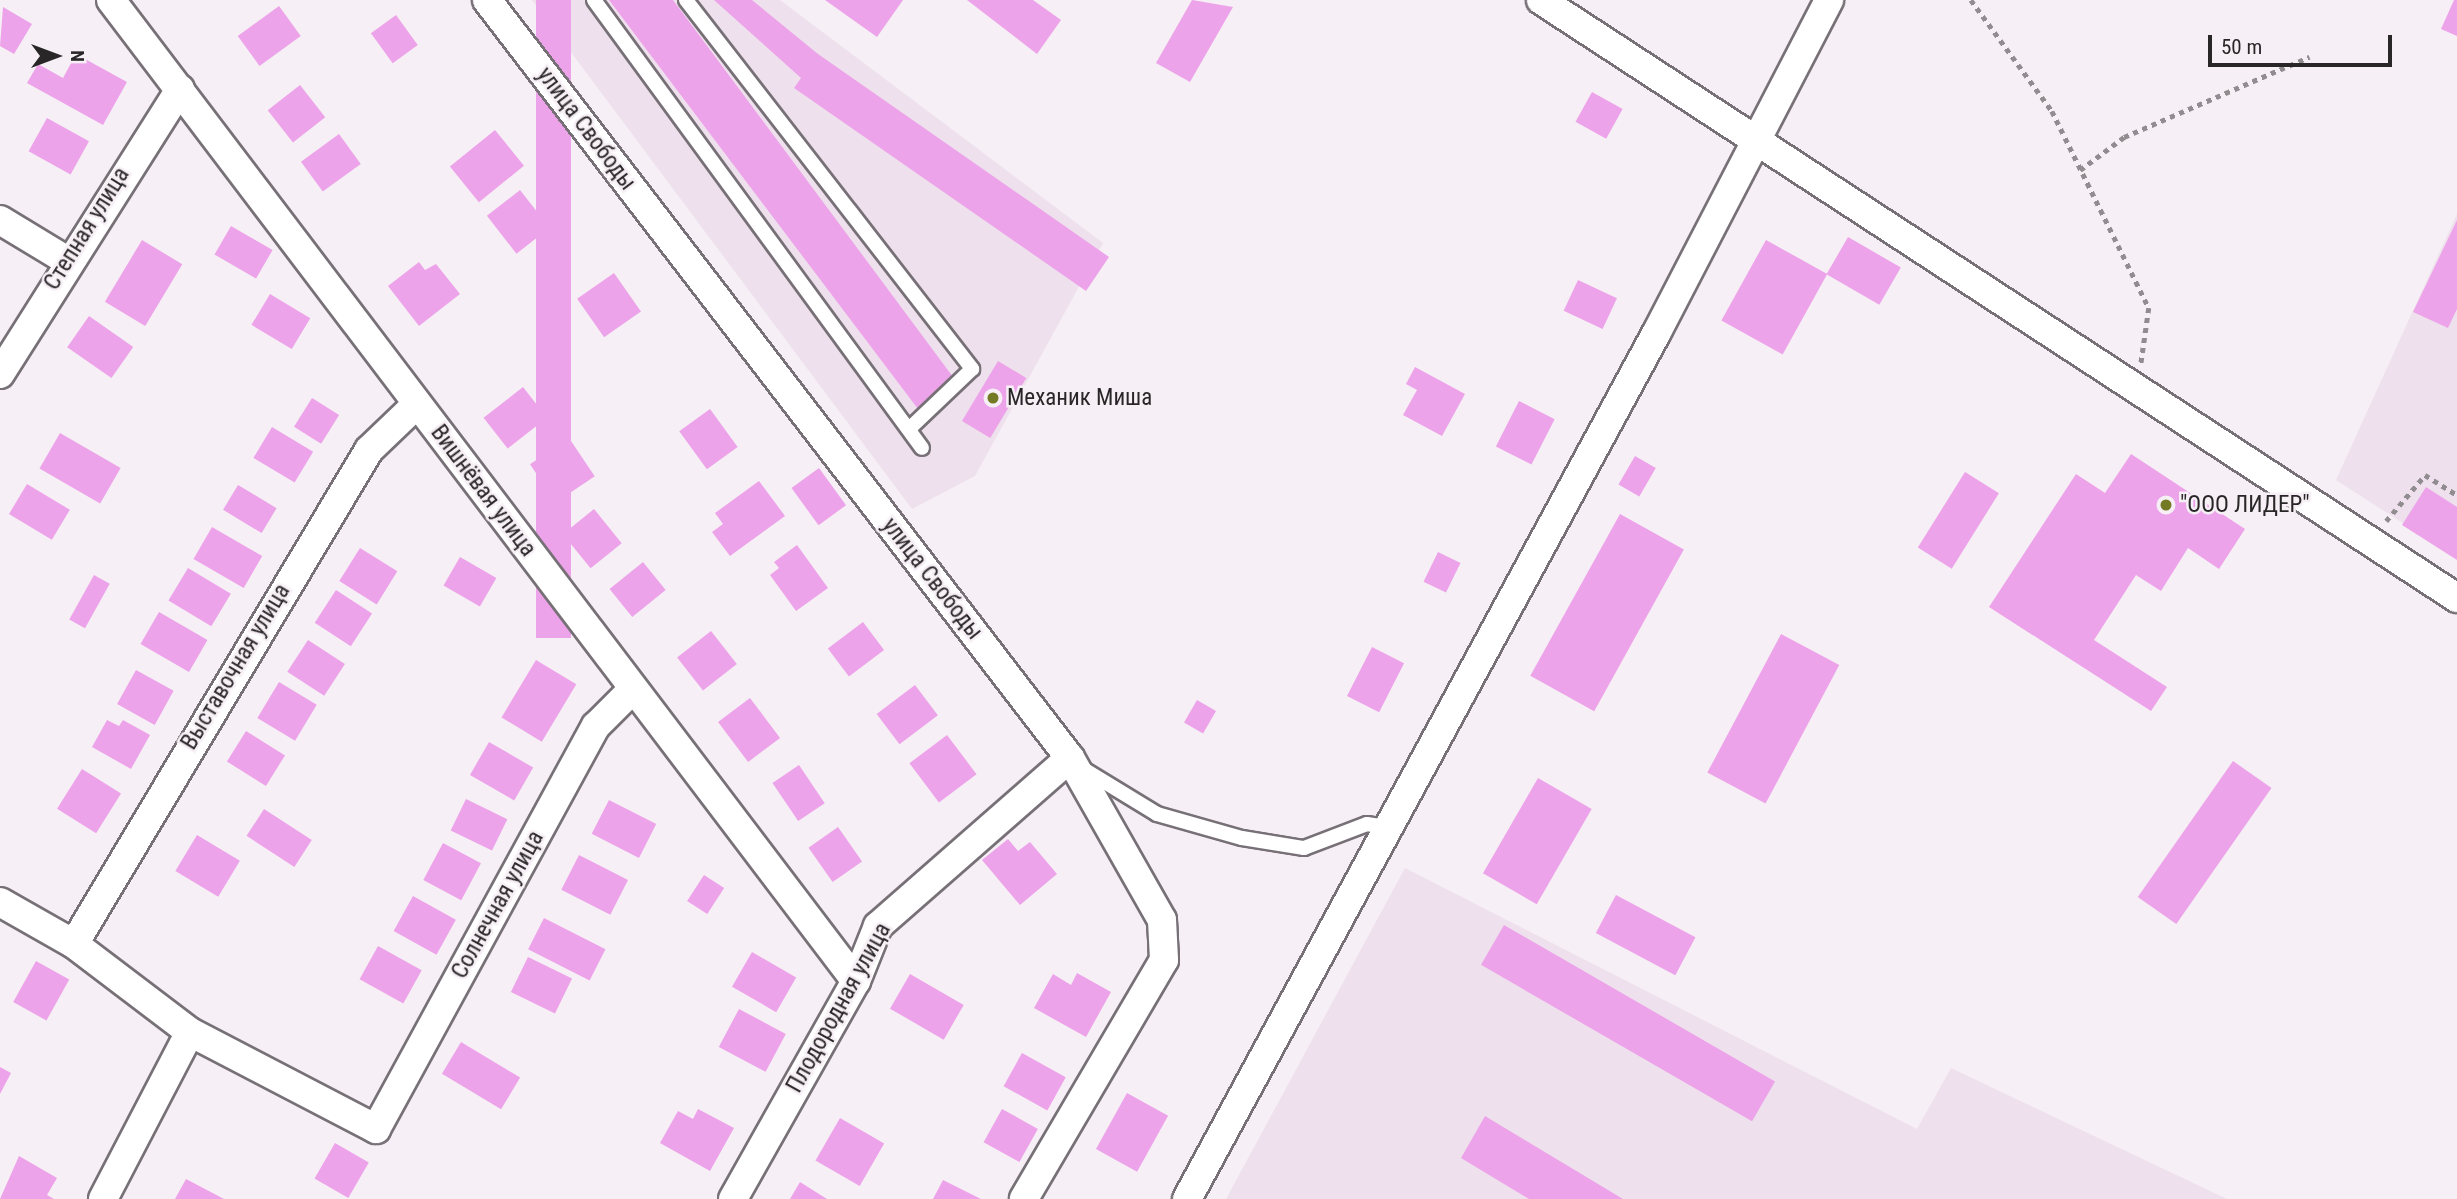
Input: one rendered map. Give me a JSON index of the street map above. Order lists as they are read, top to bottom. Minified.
{"streets":{"street":["улица Свободы","Степная улица","Вишнёвая улица","Выставочная улица","Солнечная улица","Плодородная улица"]},"crossings":[["улица Свободы","Плодородная улица"],["Степная улица","Вишнёвая улица"],["Вишнёвая улица","Выставочная улица"],["Вишнёвая улица","Солнечная улица"],["Вишнёвая улица","Плодородная улица"]],"places":["Механик Миша","\"ООО ЛИДЕР\""],"scale_bar":"50 m","north":"right"}
